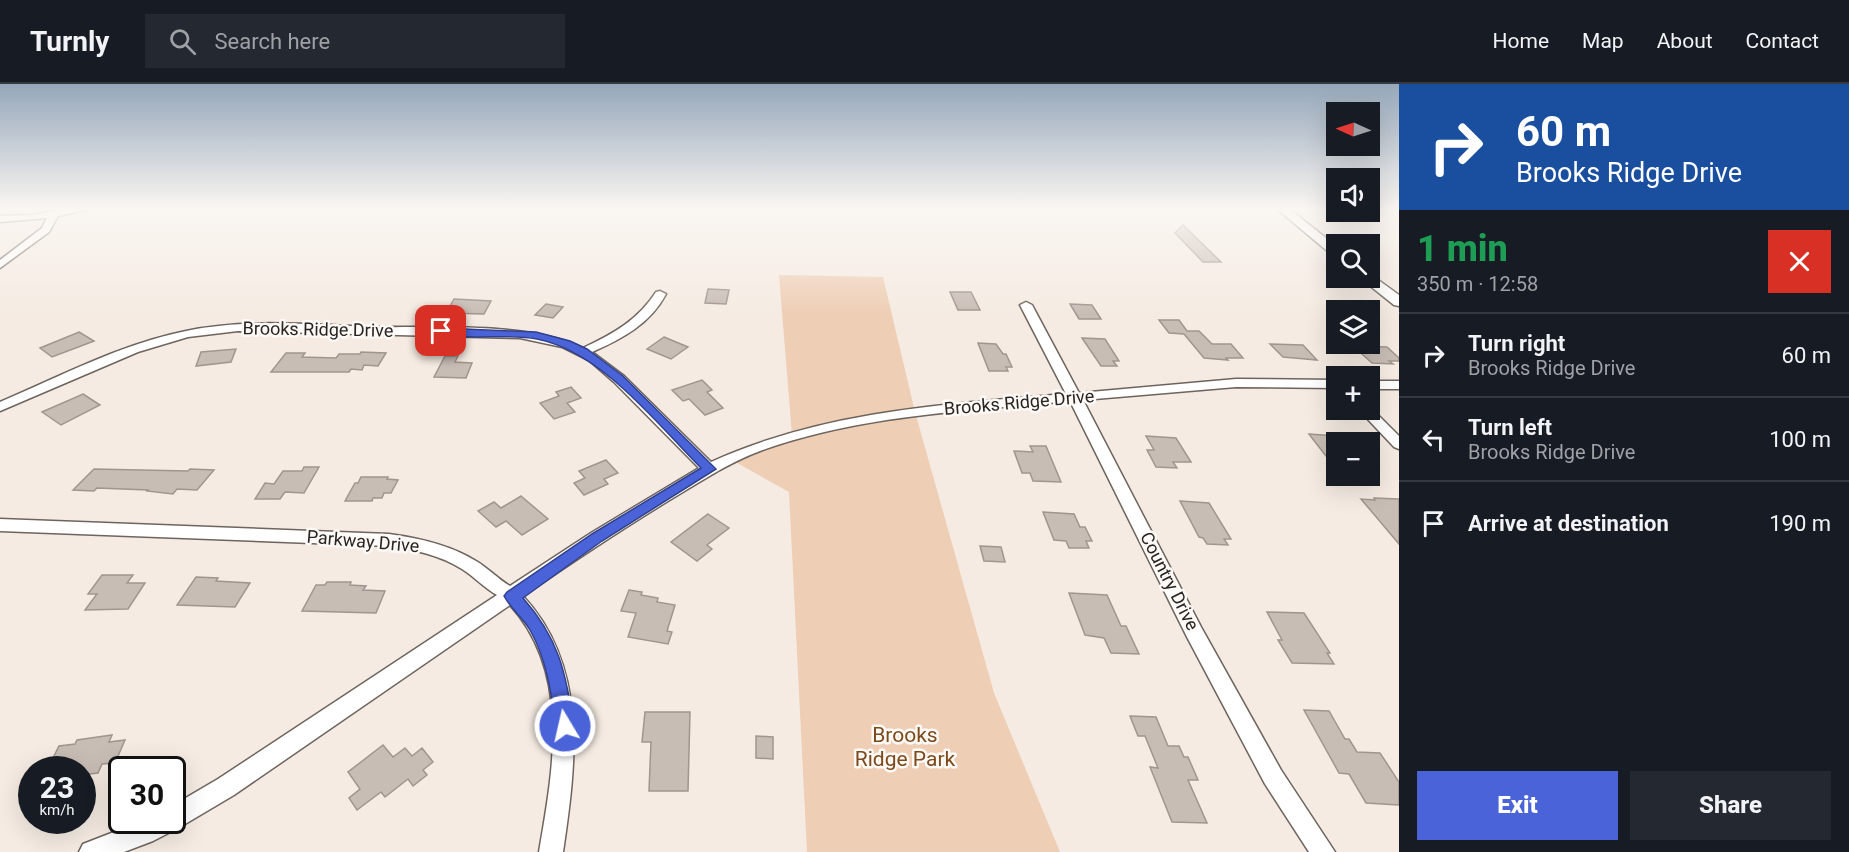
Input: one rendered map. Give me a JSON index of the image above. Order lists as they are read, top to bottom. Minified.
{"streets":{"street":["Brooks Ridge Drive","Parkway Drive","Country Drive"]},"crossings":[["Brooks Ridge Drive","Parkway Drive"],["Brooks Ridge Drive","Country Drive"]],"parks":["Brooks Ridge Park"],"north":"left","page":{"header":"Turnly","search":"Search here","nav":["Home","Map","About","Contact"],"turn":["60 m","Brooks Ridge Drive"],"map_buttons":["+","−"],"heading":["1 min","350 m · 12:58"],"list":[{"name":"Turn right","note":"Brooks Ridge Drive","value":"60 m"},{"name":"Turn left","note":"Brooks Ridge Drive","value":"100 m"},{"name":"Arrive at destination","value":"190 m"}],"speed":"23 km/h","limit":"30","buttons":["Exit","Share"]}}
